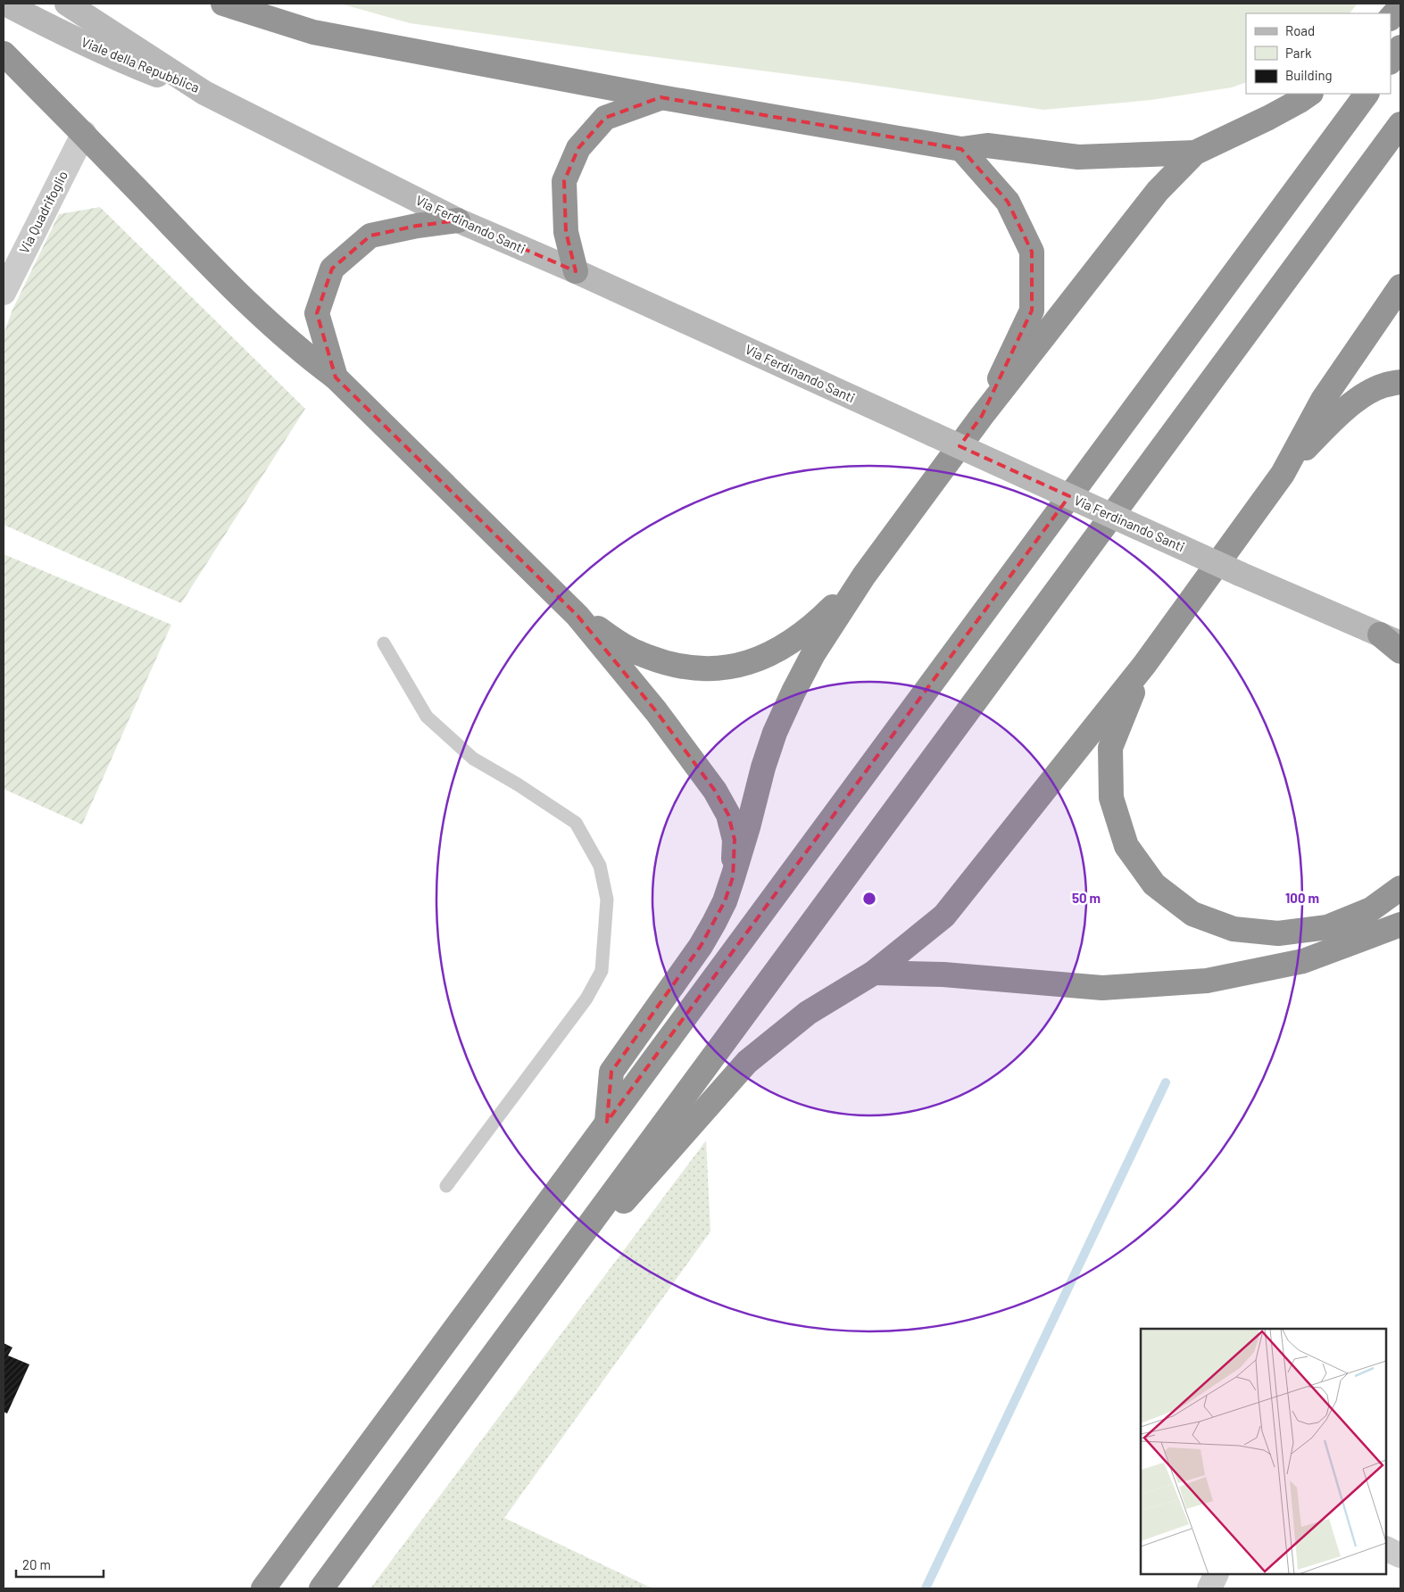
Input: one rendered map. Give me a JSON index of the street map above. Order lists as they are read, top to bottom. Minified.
{"streets":{"main road":["Viale della Repubblica","Via Ferdinando Santi"],"street":["Via Quadrifoglio"]},"crossings":[["Viale della Repubblica","Via Ferdinando Santi"]],"legend":["Road","Park","Building"],"scale_bar":"20 m","rings":["50 m","100 m"]}
